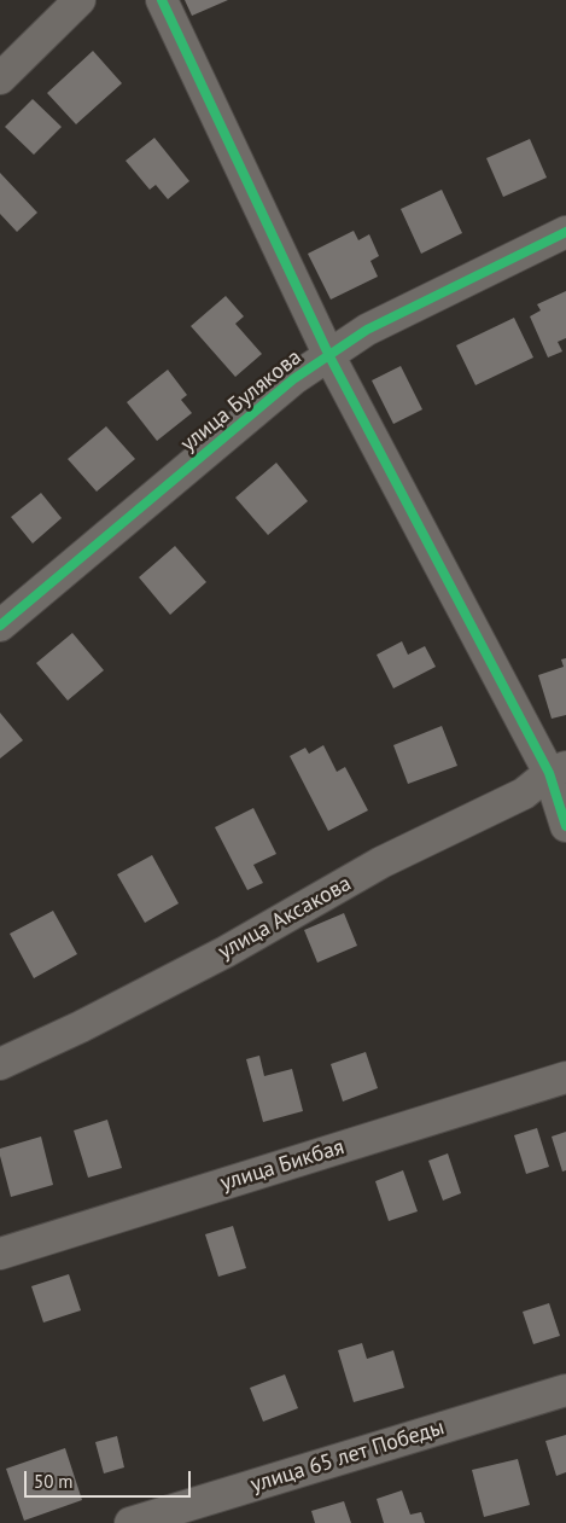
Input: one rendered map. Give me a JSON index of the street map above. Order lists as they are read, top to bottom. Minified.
{"streets":{"street":["улица Булякова","улица Аксакова","улица Бикбая","улица 65 лет Победы"]},"scale_bar":"50 m"}
